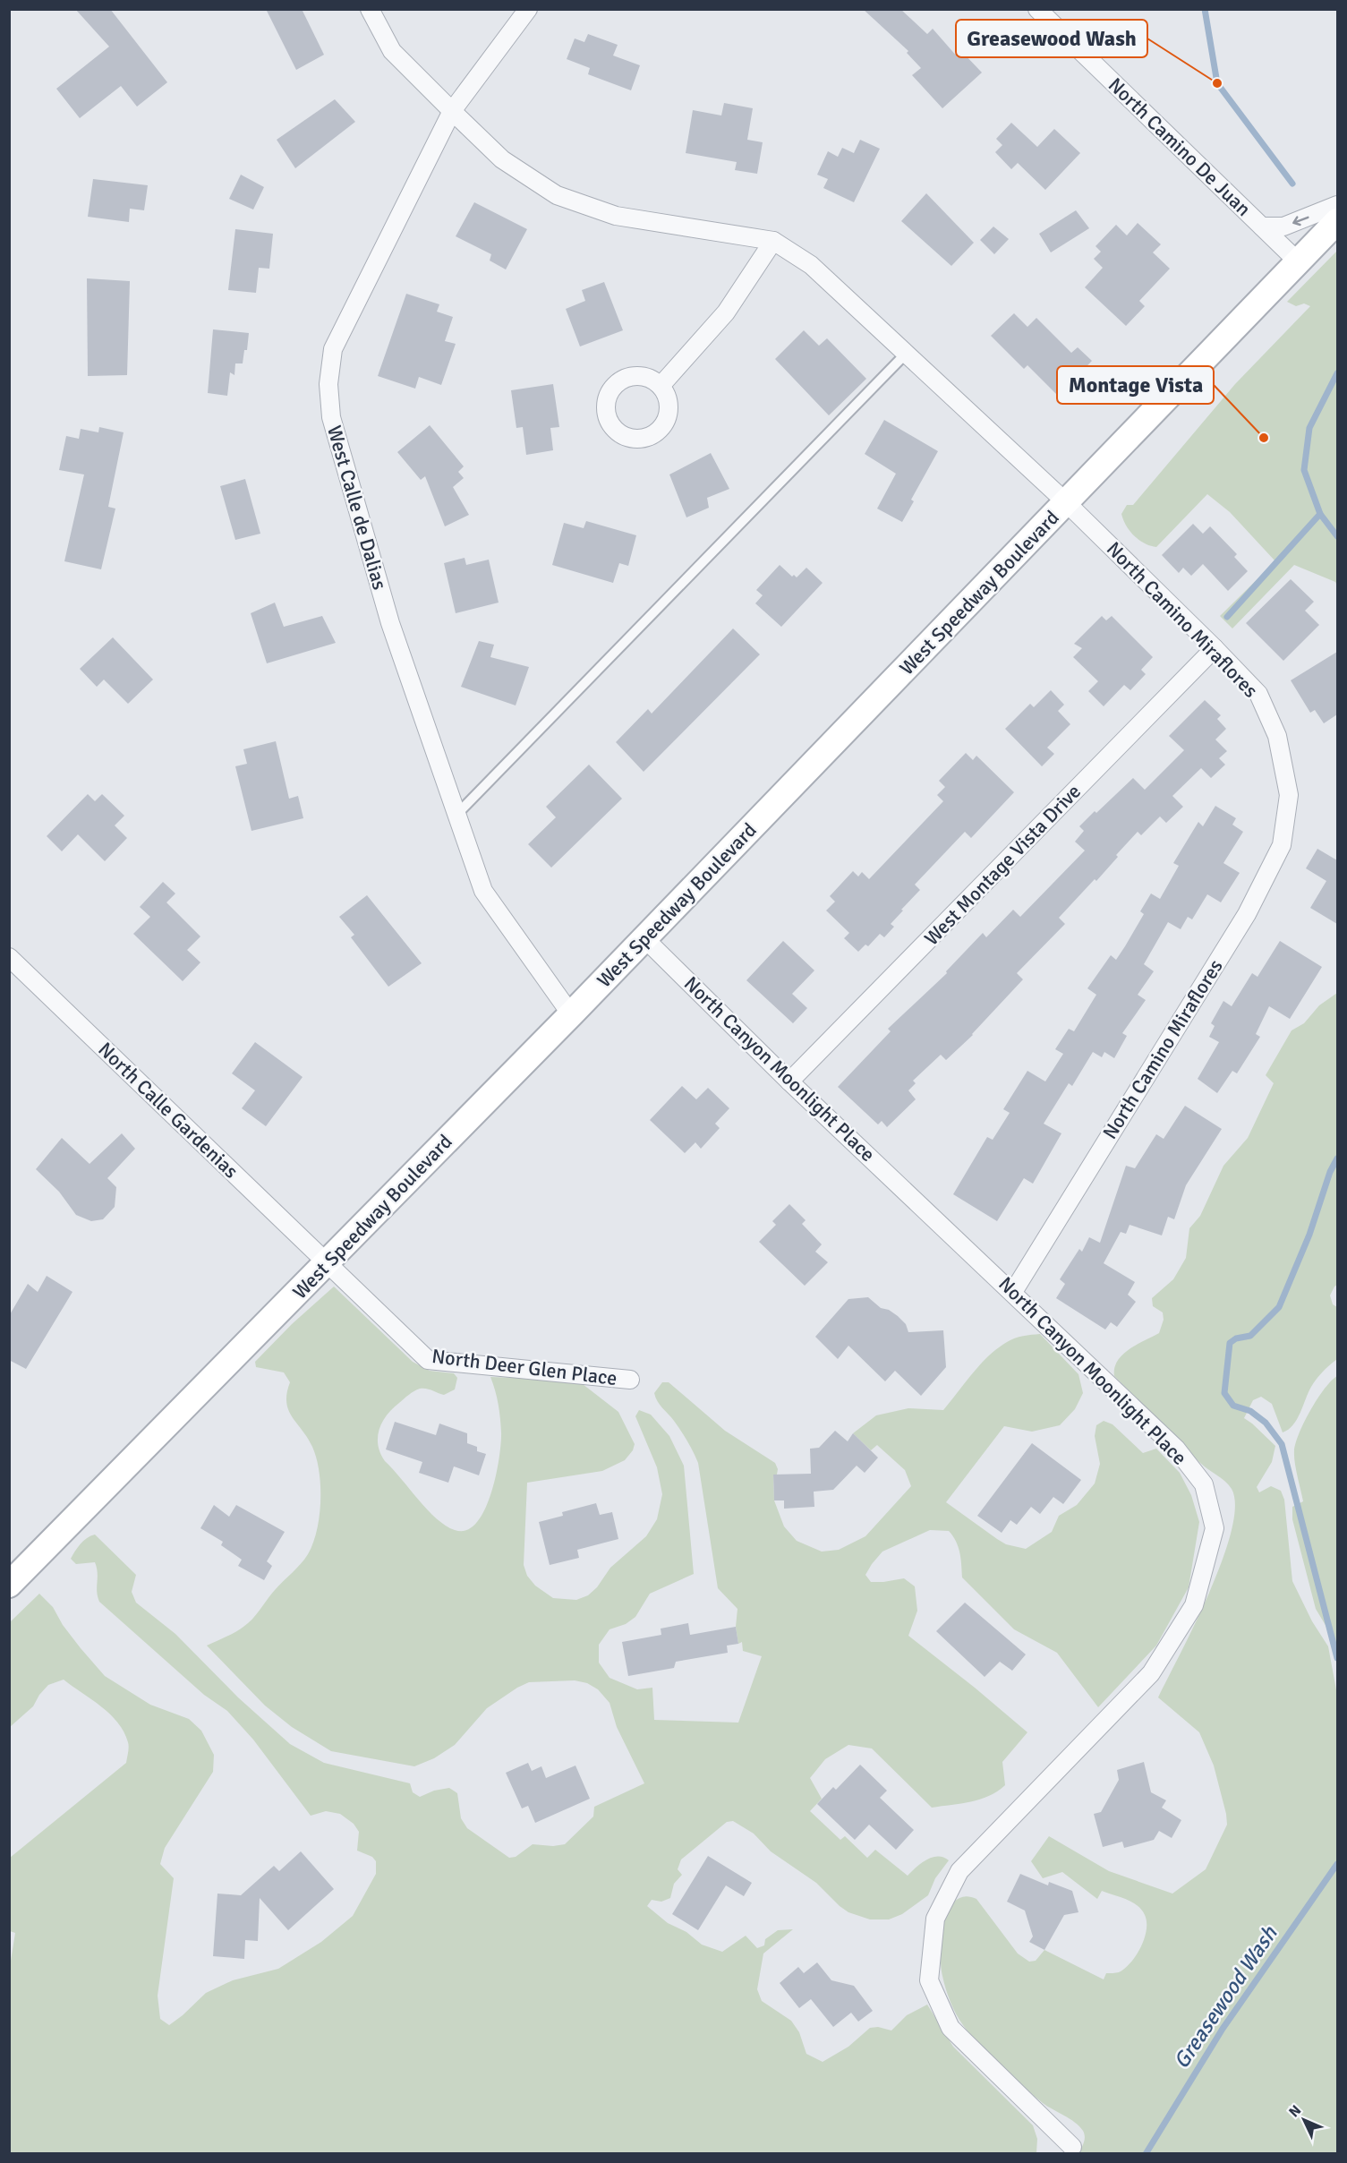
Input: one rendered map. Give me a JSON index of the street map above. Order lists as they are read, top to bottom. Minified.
{"streets":{"main road":["West Speedway Boulevard"],"street":["North Camino De Juan","West Calle de Dalias","North Camino Miraflores","West Montage Vista Drive","North Canyon Moonlight Place","North Calle Gardenias","North Deer Glen Place"]},"crossings":[["North Camino De Juan","West Speedway Boulevard"],["West Calle de Dalias","West Speedway Boulevard"],["West Calle de Dalias","North Camino Miraflores"],["West Speedway Boulevard","North Camino Miraflores"],["West Speedway Boulevard","North Canyon Moonlight Place"],["West Speedway Boulevard","North Calle Gardenias"],["West Speedway Boulevard","North Deer Glen Place"],["North Camino Miraflores","West Montage Vista Drive"],["North Camino Miraflores","North Canyon Moonlight Place"],["West Montage Vista Drive","North Canyon Moonlight Place"],["North Calle Gardenias","North Deer Glen Place"]],"water":["Greasewood Wash"],"places":["Greasewood Wash","Montage Vista"],"north":"top left"}
